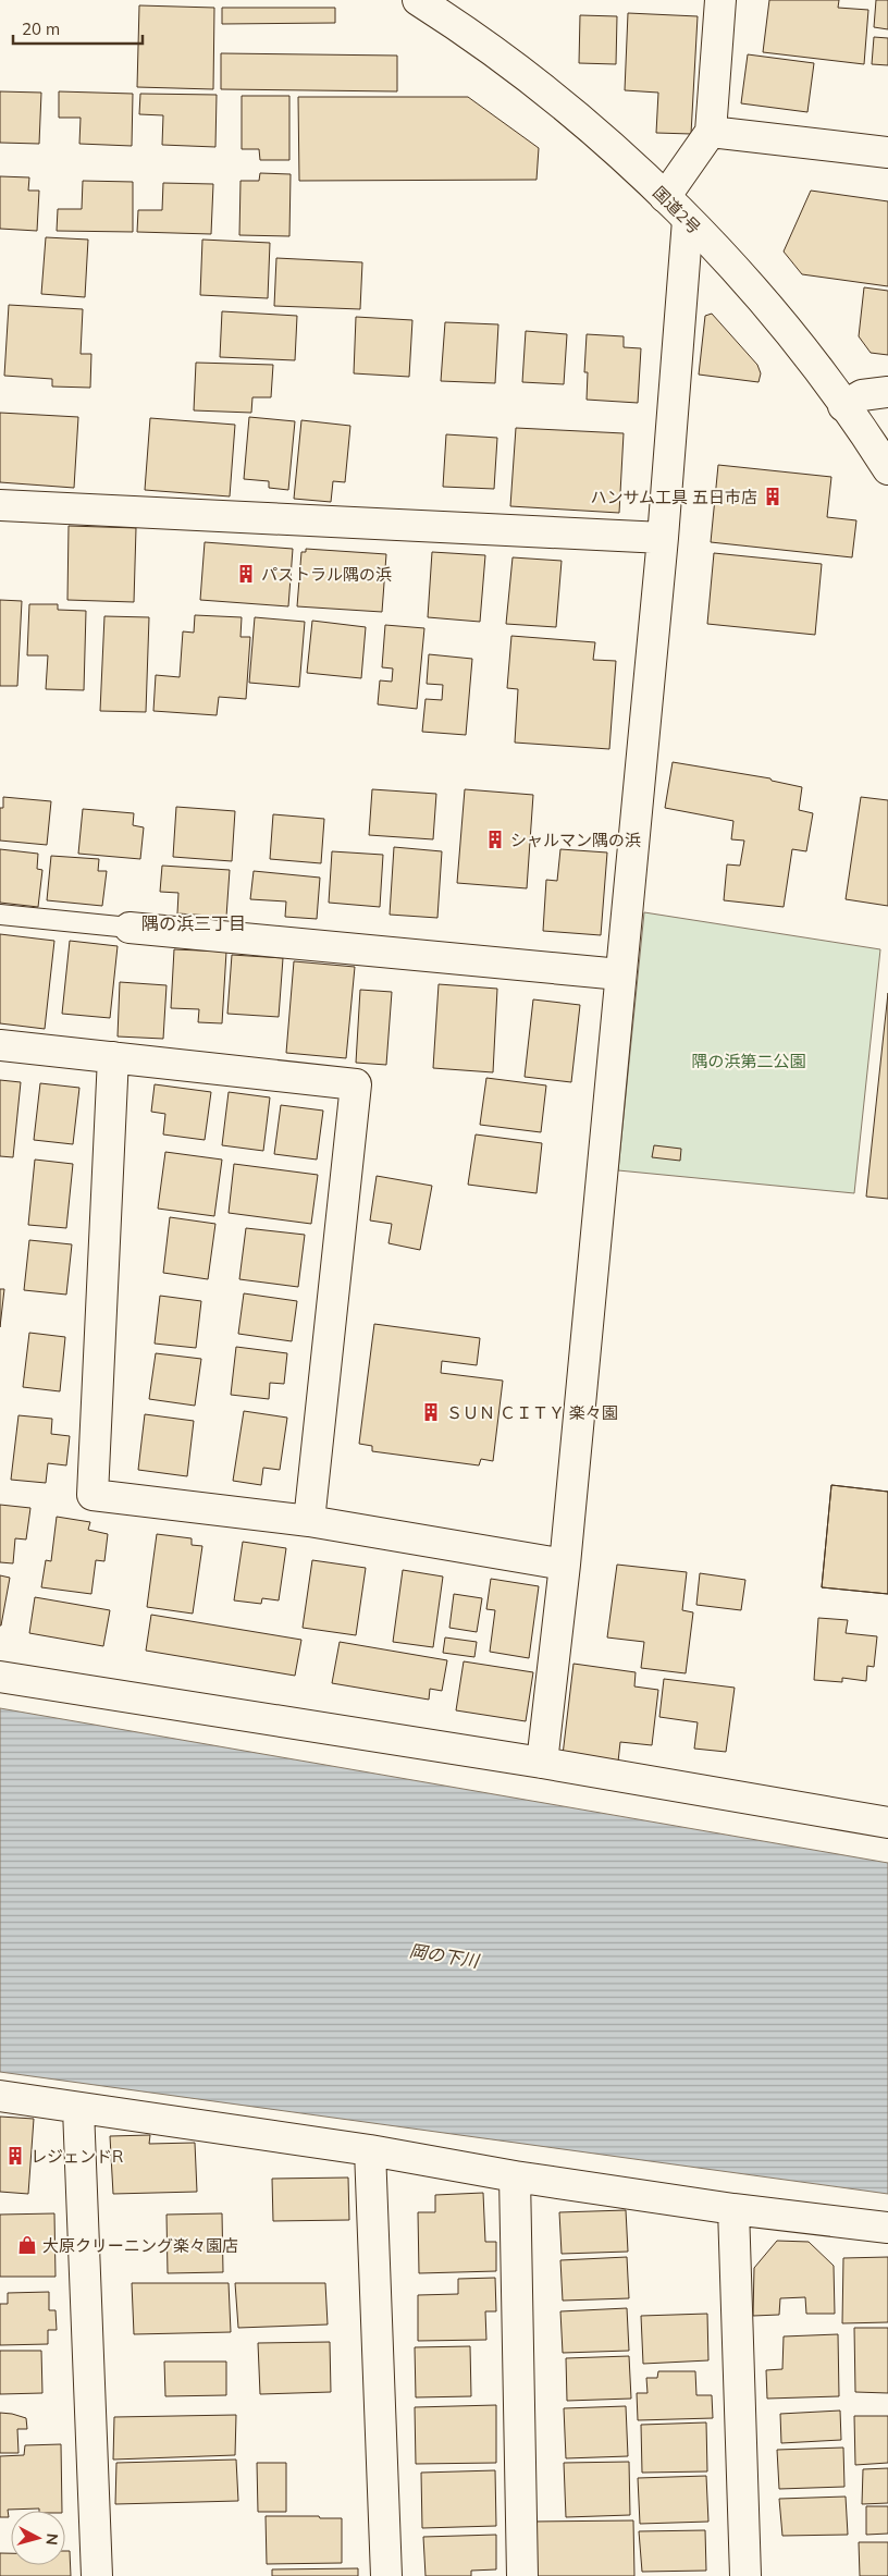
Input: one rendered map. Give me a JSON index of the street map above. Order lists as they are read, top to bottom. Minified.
{"streets":{"main road":["国道2号"]},"districts":["隅の浜三丁目"],"water":["岡の下川"],"parks":["隅の浜第二公園"],"places":{"building":["ハンサム工具 五日市店","パストラル隅の浜","シャルマン隅の浜","ＳＵＮ ＣＩＴＹ 楽々園","レジェンドR"],"shop":["大原クリーニング楽々園店"]},"scale_bar":"20 m","north":"right"}
